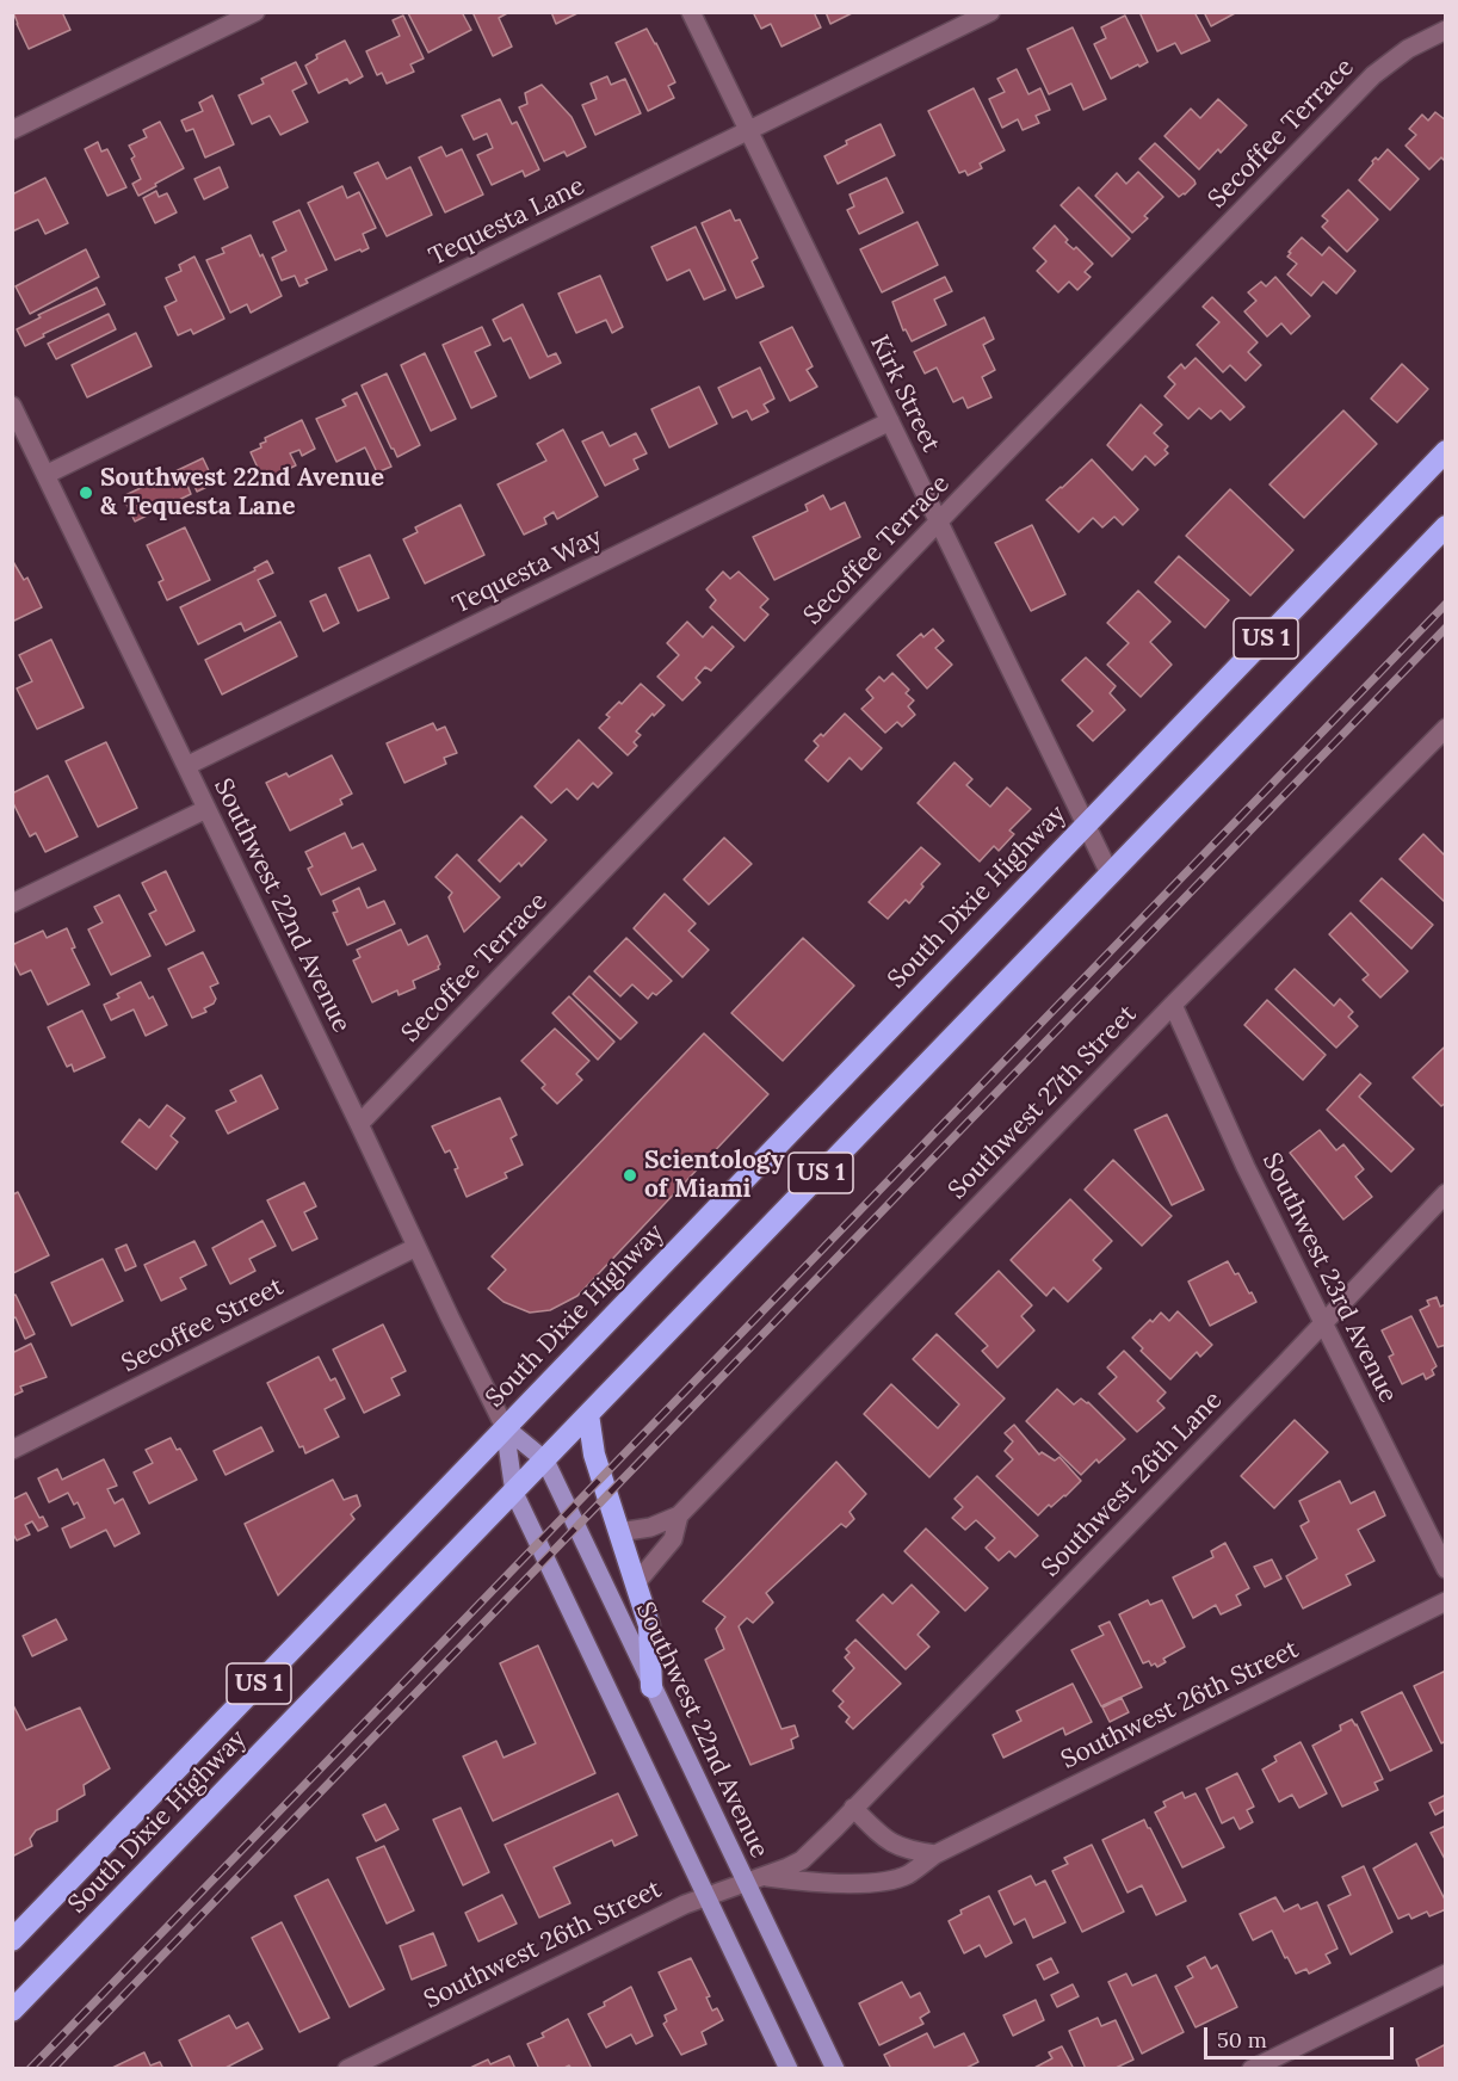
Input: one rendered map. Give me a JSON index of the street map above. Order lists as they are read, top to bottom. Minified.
{"streets":{"highway":["US 1","South Dixie Highway"],"main road":["Southwest 22nd Avenue"],"street":["Secoffee Terrace","Tequesta Lane","Kirk Street","Tequesta Way","Southwest 27th Street","Southwest 23rd Avenue","Secoffee Street","Southwest 26th Lane","Southwest 26th Street"]},"crossings":[["Secoffee Terrace","Kirk Street"],["Secoffee Terrace","Southwest 22nd Avenue"],["Tequesta Lane","Kirk Street"],["Tequesta Lane","Southwest 22nd Avenue"],["Kirk Street","Tequesta Way"],["Kirk Street","South Dixie Highway"],["Tequesta Way","Southwest 22nd Avenue"],["South Dixie Highway","Southwest 22nd Avenue"],["Southwest 22nd Avenue","Secoffee Street"],["Southwest 22nd Avenue","Southwest 26th Street"],["Southwest 27th Street","Southwest 23rd Avenue"],["Southwest 23rd Avenue","Southwest 26th Lane"],["Southwest 26th Lane","Southwest 26th Street"]],"places":["Southwest 22nd Avenue & Tequesta Lane","Scientology of Miami"],"scale_bar":"50 m"}
